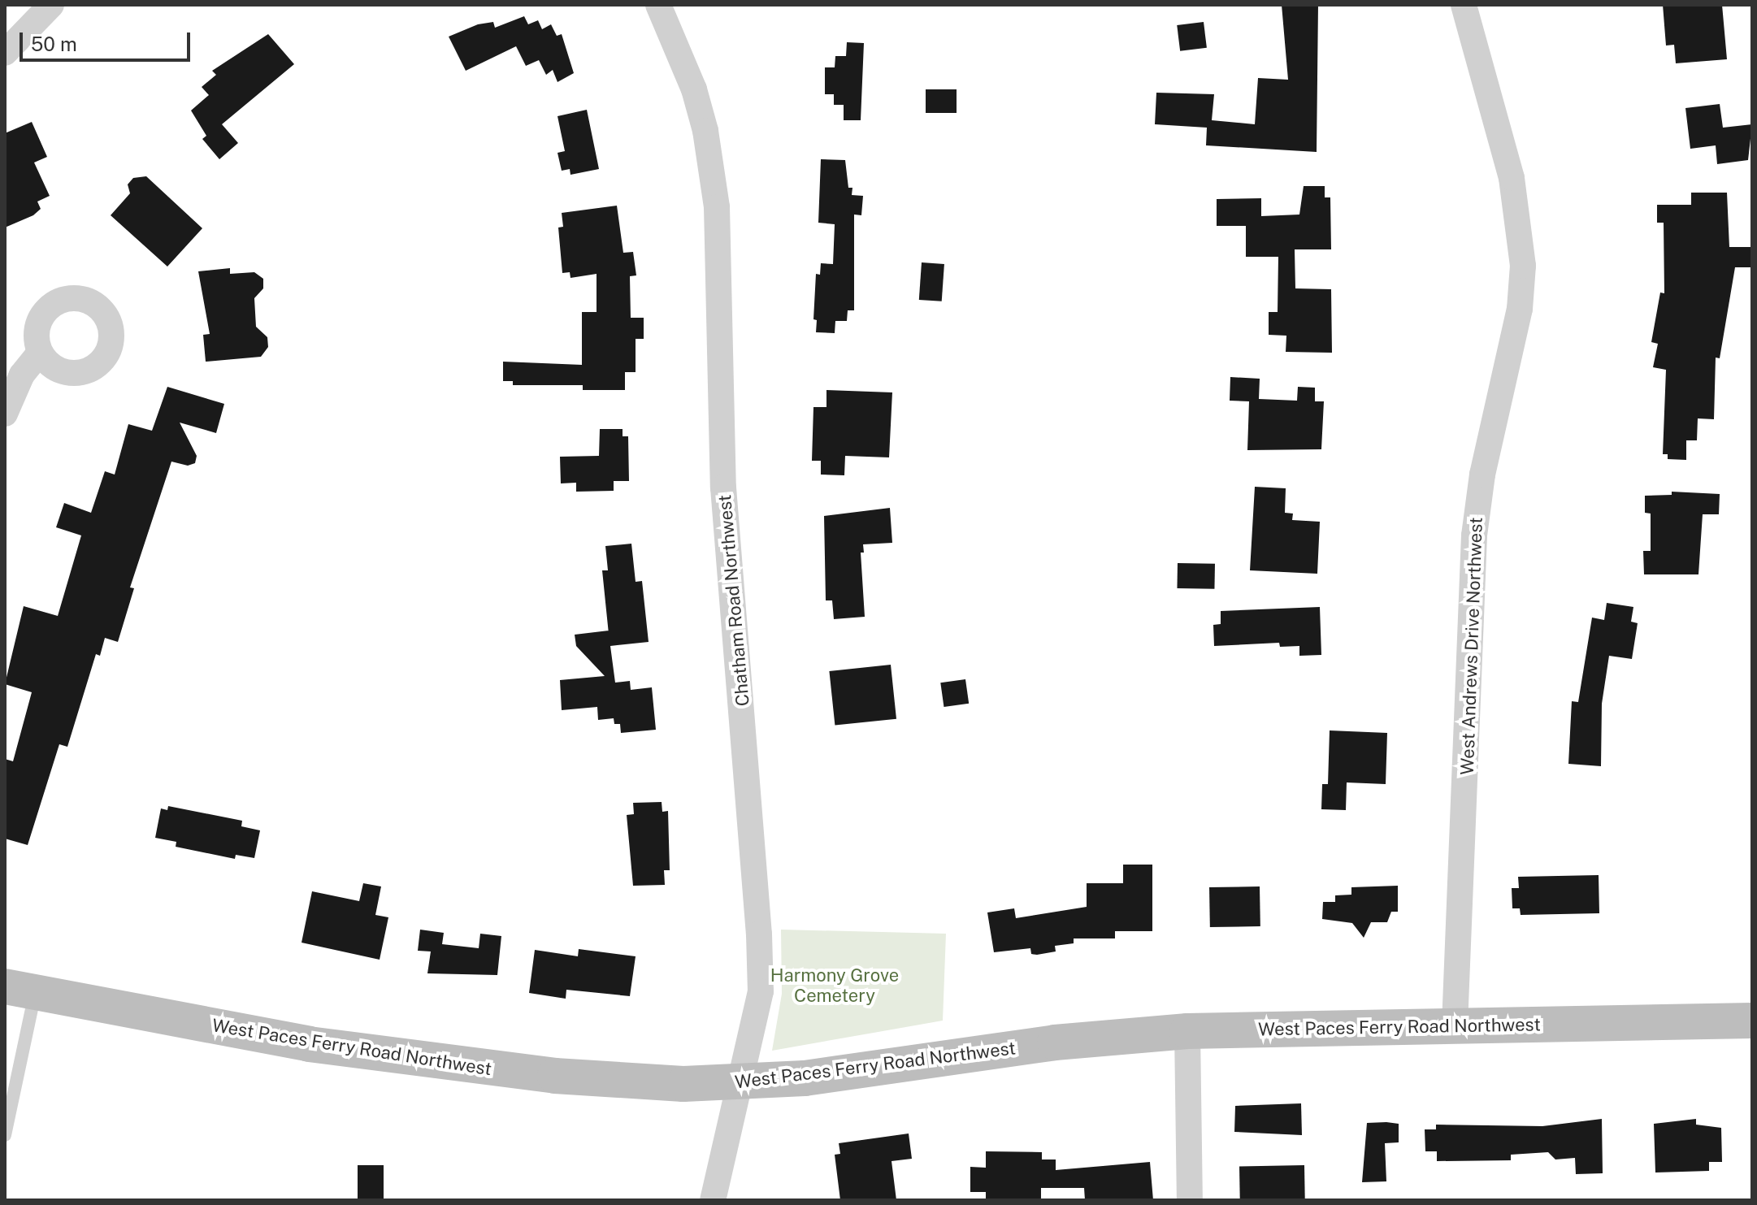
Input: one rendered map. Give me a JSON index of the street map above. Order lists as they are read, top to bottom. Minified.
{"streets":{"main road":["West Paces Ferry Road Northwest"],"street":["Chatham Road Northwest","West Andrews Drive Northwest"]},"crossings":[["Chatham Road Northwest","West Paces Ferry Road Northwest"],["West Andrews Drive Northwest","West Paces Ferry Road Northwest"]],"parks":["Harmony Grove Cemetery"],"scale_bar":"50 m"}
